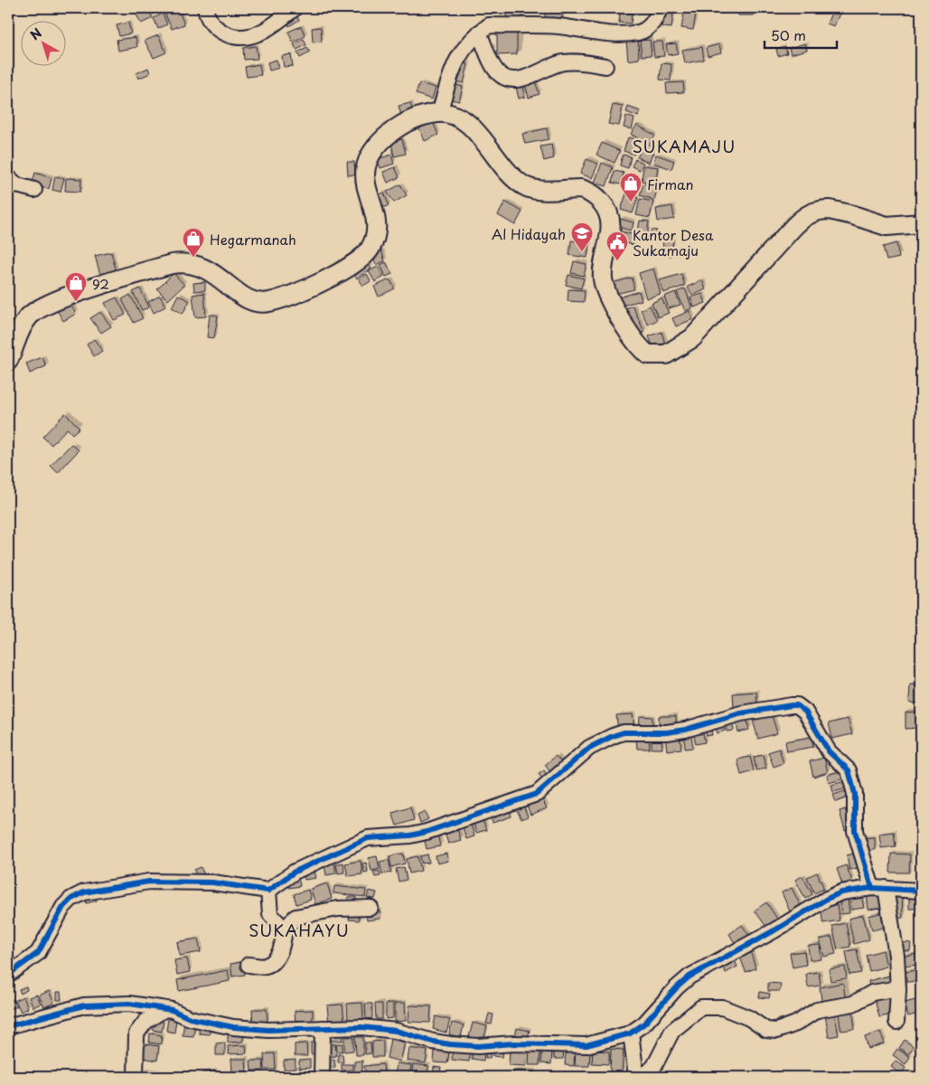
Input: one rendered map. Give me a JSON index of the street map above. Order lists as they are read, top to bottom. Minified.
{"districts":["SUKAMAJU","SUKAHAYU"],"places":{"shop":["Firman","Hegarmanah","92"],"school or university":["Al Hidayah"],"public building":["Kantor Desa Sukamaju"]},"scale_bar":"50 m","north":"top left"}
